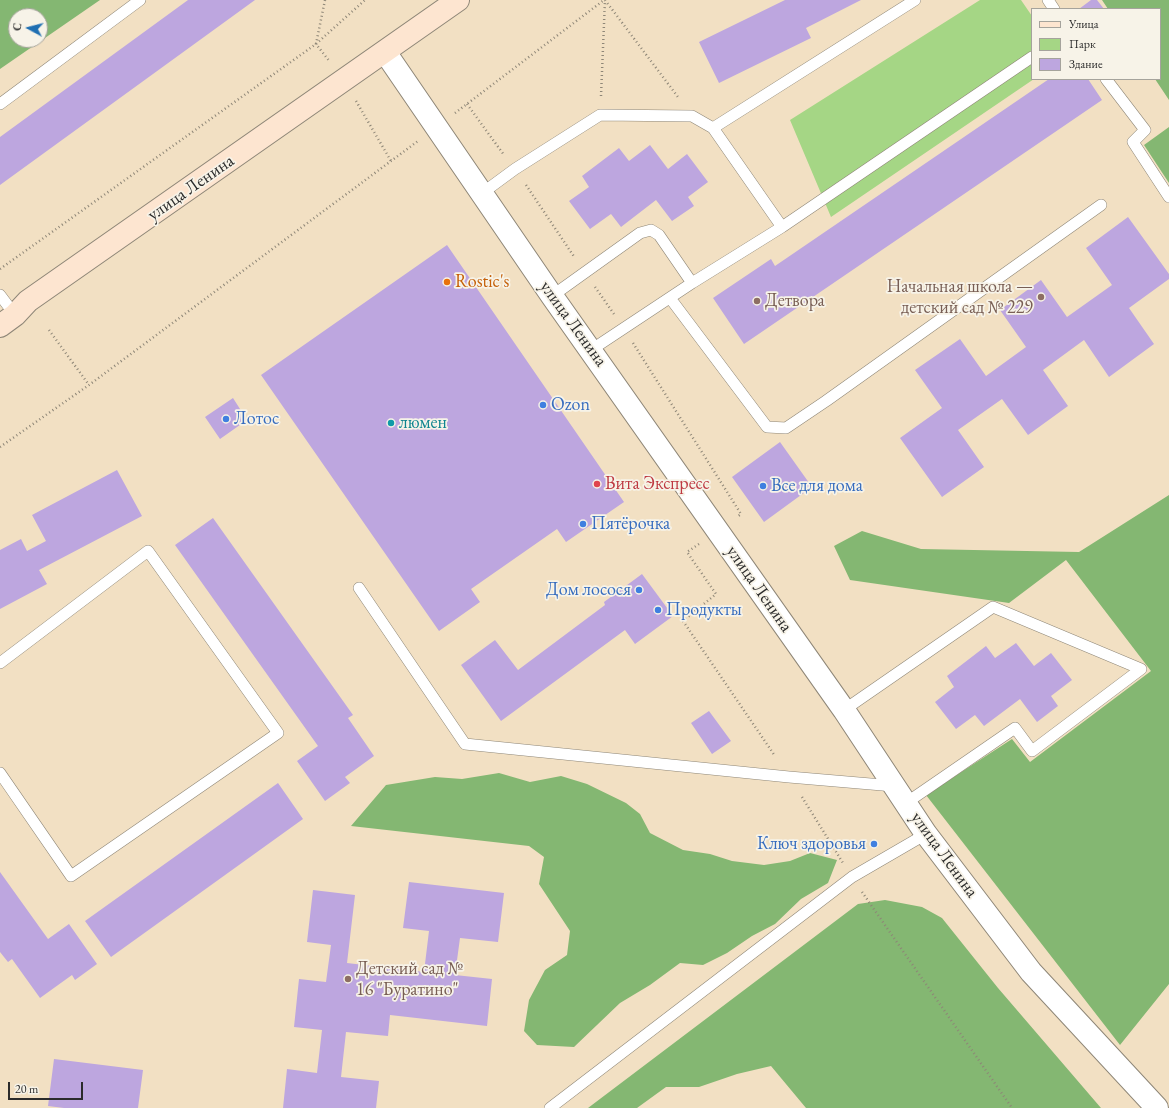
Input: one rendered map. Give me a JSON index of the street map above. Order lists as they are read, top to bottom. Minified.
{"streets":{"main road":["улица Ленина"]},"places":["Rostiс's","Начальная школа — детский сад № 229","Детвора","Ozon","Лотос","люмен","Вита Экспресс","Все для дома","Пятёрочка","Дом лосося","Продукты","Ключ здоровья","Детский сад № 16 \"Буратино\""],"legend":["Улица","Парк","Здание"],"scale_bar":"20 m","north":"left"}
